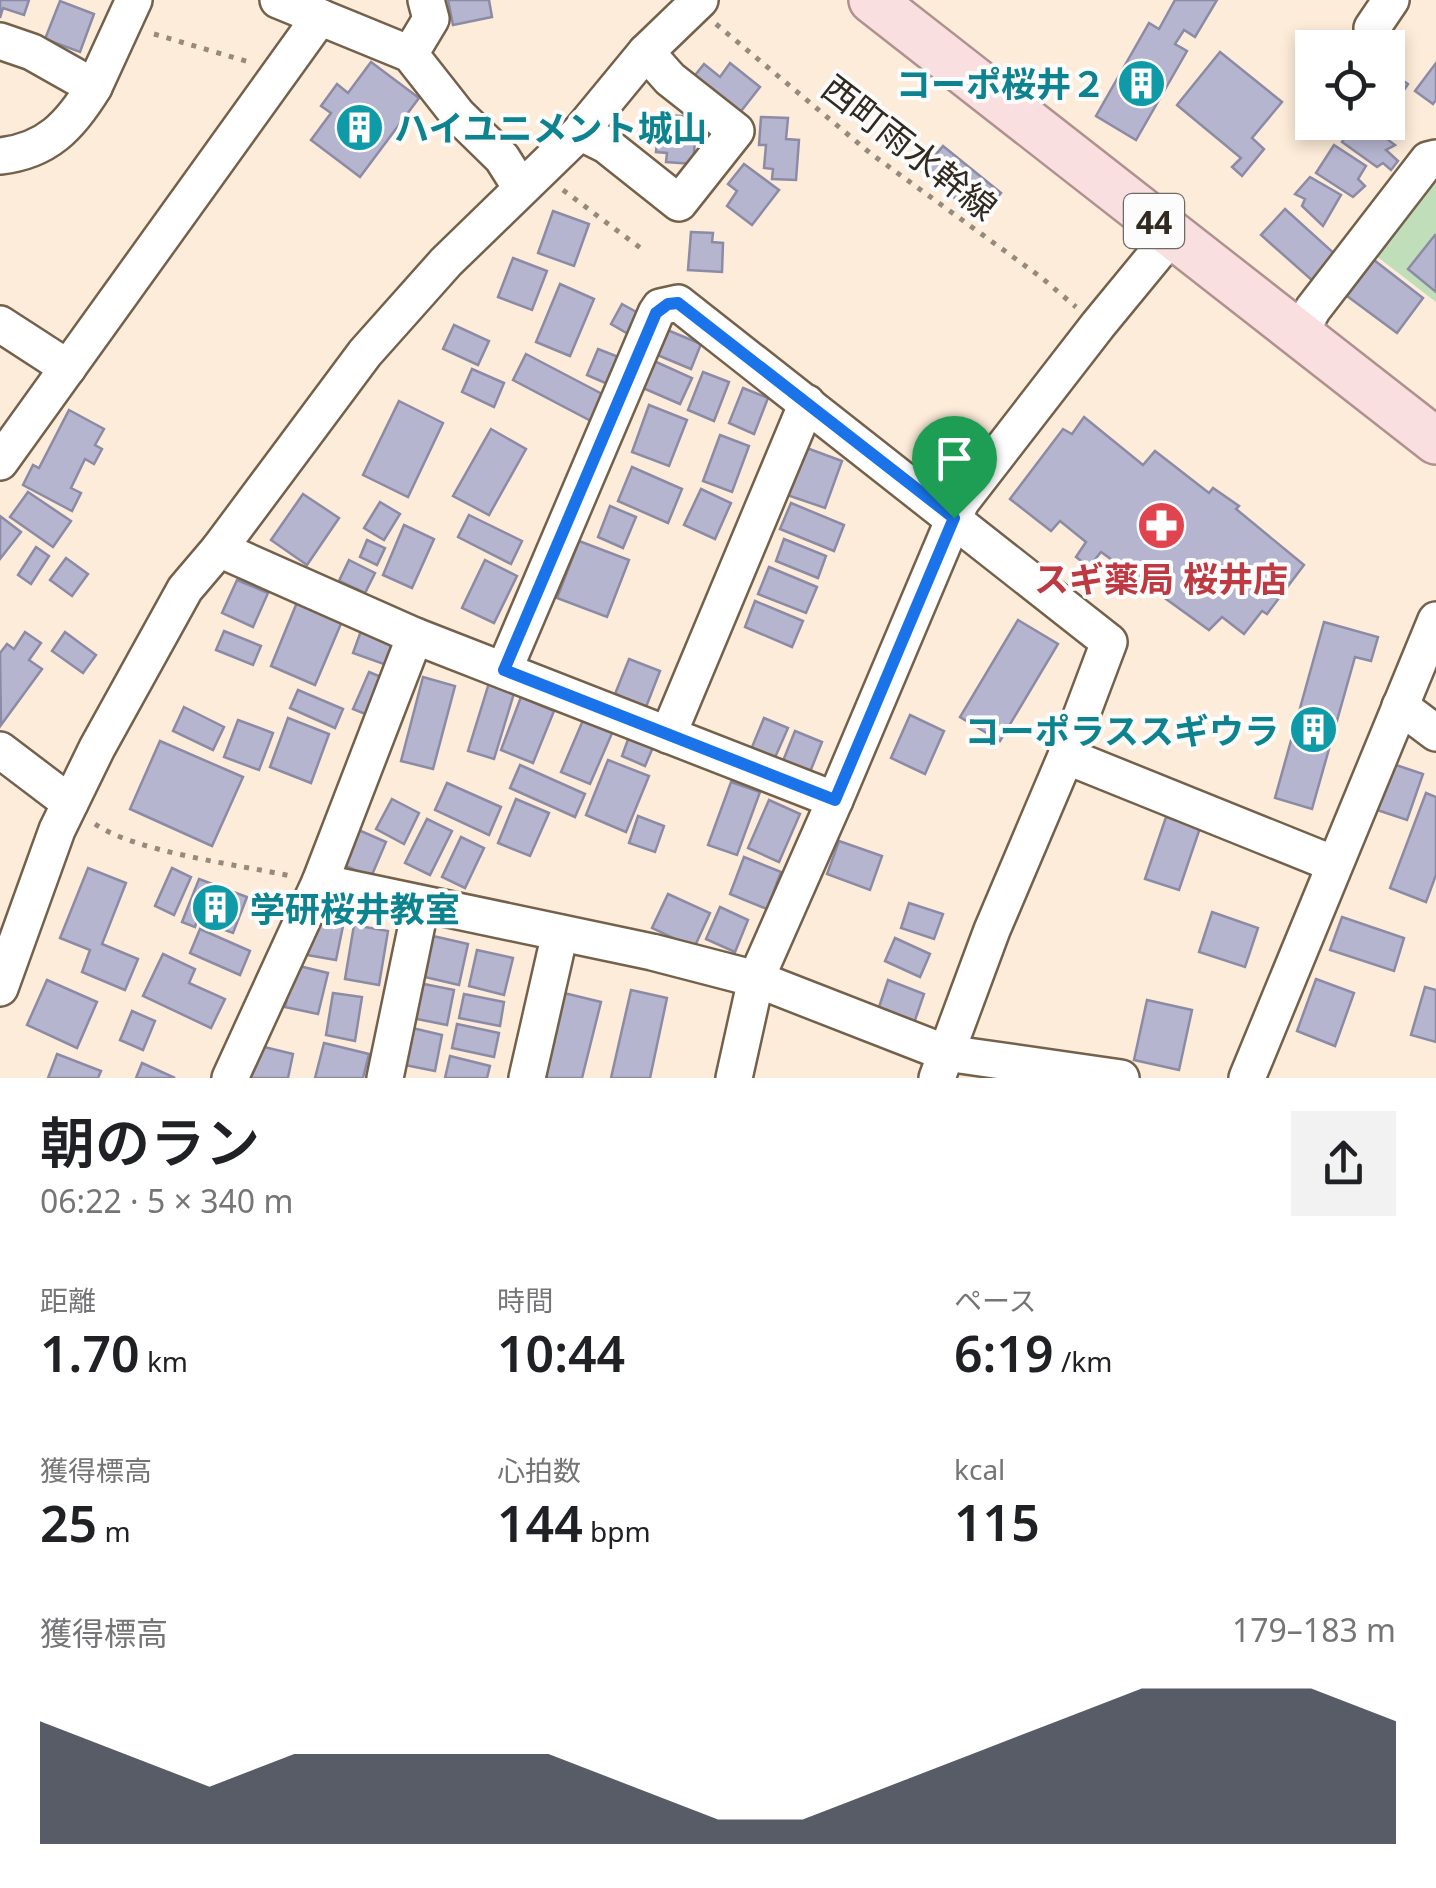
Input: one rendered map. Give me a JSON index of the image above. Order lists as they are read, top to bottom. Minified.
{"streets":{"main road":["44"],"path":["西町雨水幹線"]},"places":{"building":["コーポ桜井２","ハイユニメント城山","コーポラススギウラ","学研桜井教室"],"pharmacy":["スギ薬局 桜井店"]},"page":{"heading":["朝のラン","06:22 · 5 × 340 m"],"stats":[["距離","1.70 km"],["時間","10:44"],["ペース","6:19 /km"],["獲得標高","25 m"],["心拍数","144 bpm"],["kcal","115"]],"chart":["獲得標高","179–183 m"]}}
